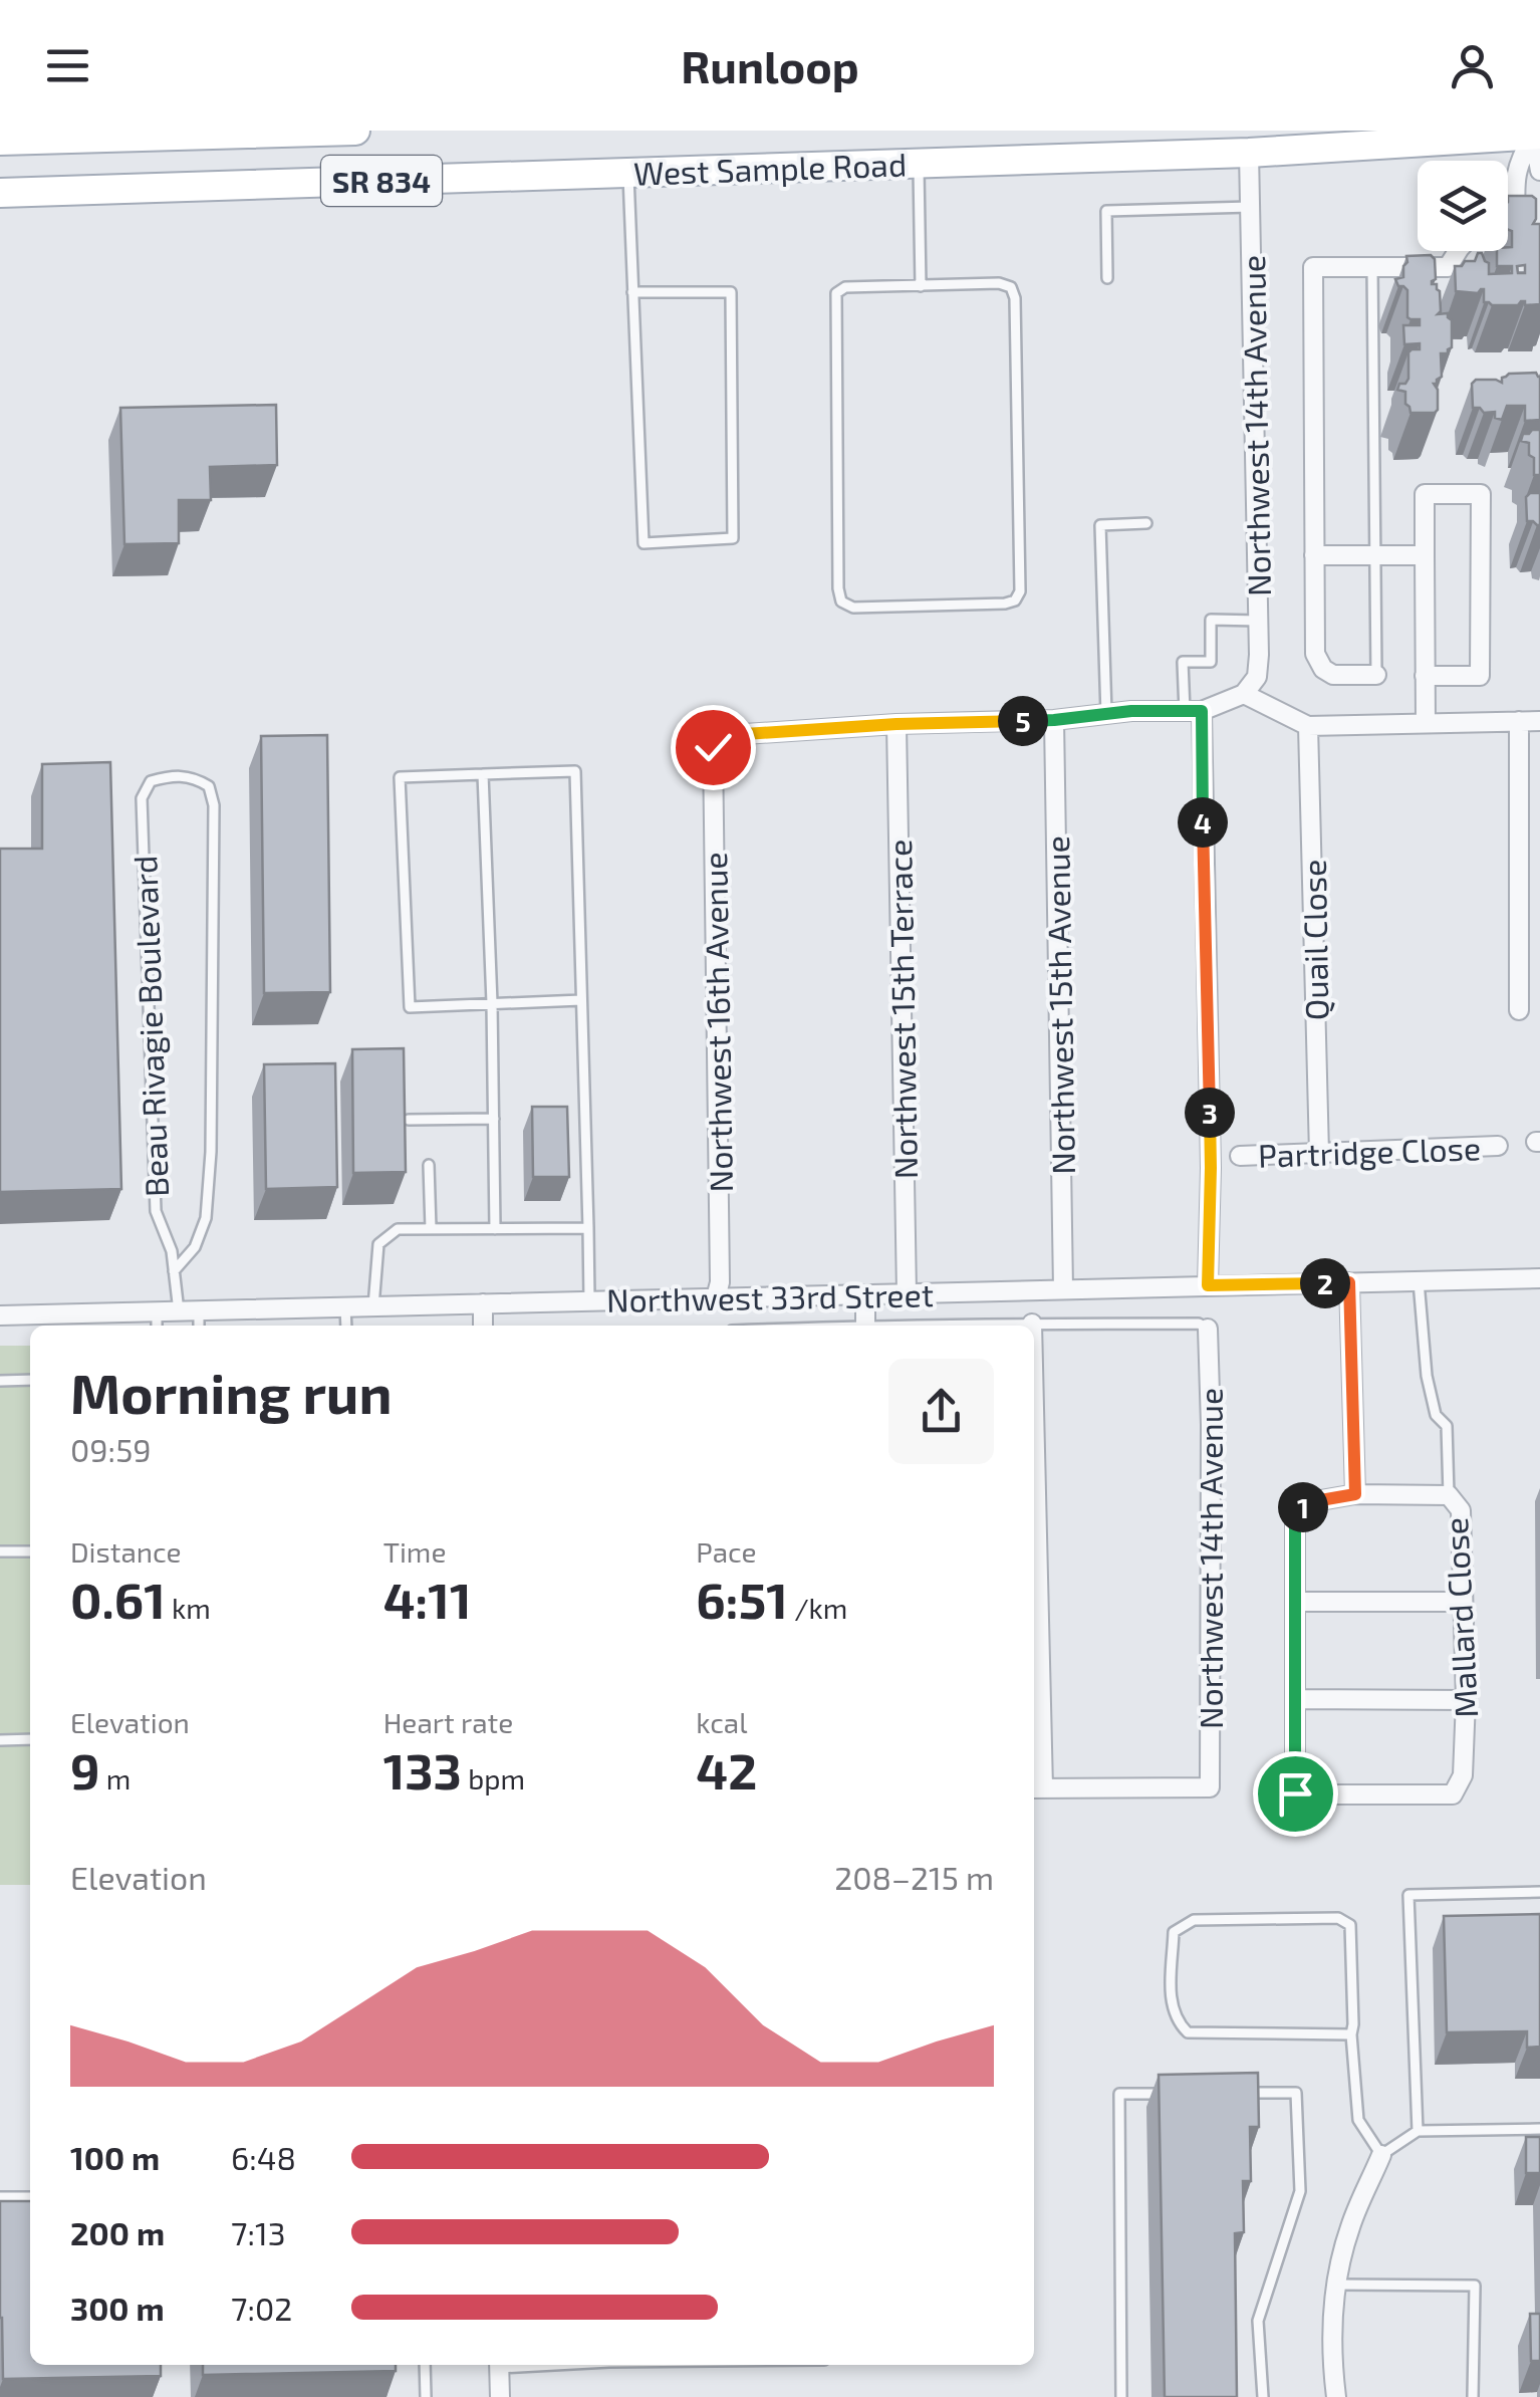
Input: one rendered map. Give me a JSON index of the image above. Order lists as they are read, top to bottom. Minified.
{"streets":{"main road":["West Sample Road","SR 834"],"street":["Northwest 14th Avenue","Quail Close","Northwest 15th Avenue","Northwest 15th Terrace","Northwest 16th Avenue","Partridge Close","Northwest 33rd Street","Mallard Close"],"lane":["Beau Rivagie Boulevard"]},"crossings":[["West Sample Road","Northwest 14th Avenue"],["Quail Close","Partridge Close"],["Northwest 15th Avenue","Northwest 33rd Street"],["Northwest 15th Terrace","Northwest 16th Avenue"],["Northwest 15th Terrace","Northwest 33rd Street"],["Northwest 16th Avenue","Northwest 33rd Street"],["Beau Rivagie Boulevard","Northwest 33rd Street"]],"page":{"header":"Runloop","pins":["5","4","3","2","1"],"heading":["Morning run","09:59"],"stats":[["Distance","0.61 km"],["Time","4:11"],["Pace","6:51 /km"],["Elevation","9 m"],["Heart rate","133 bpm"],["kcal","42"]],"chart":["Elevation","208–215 m"],"list":[{"name":"100 m","note":"6:48"},{"name":"200 m","note":"7:13"},{"name":"300 m","note":"7:02"}]}}
